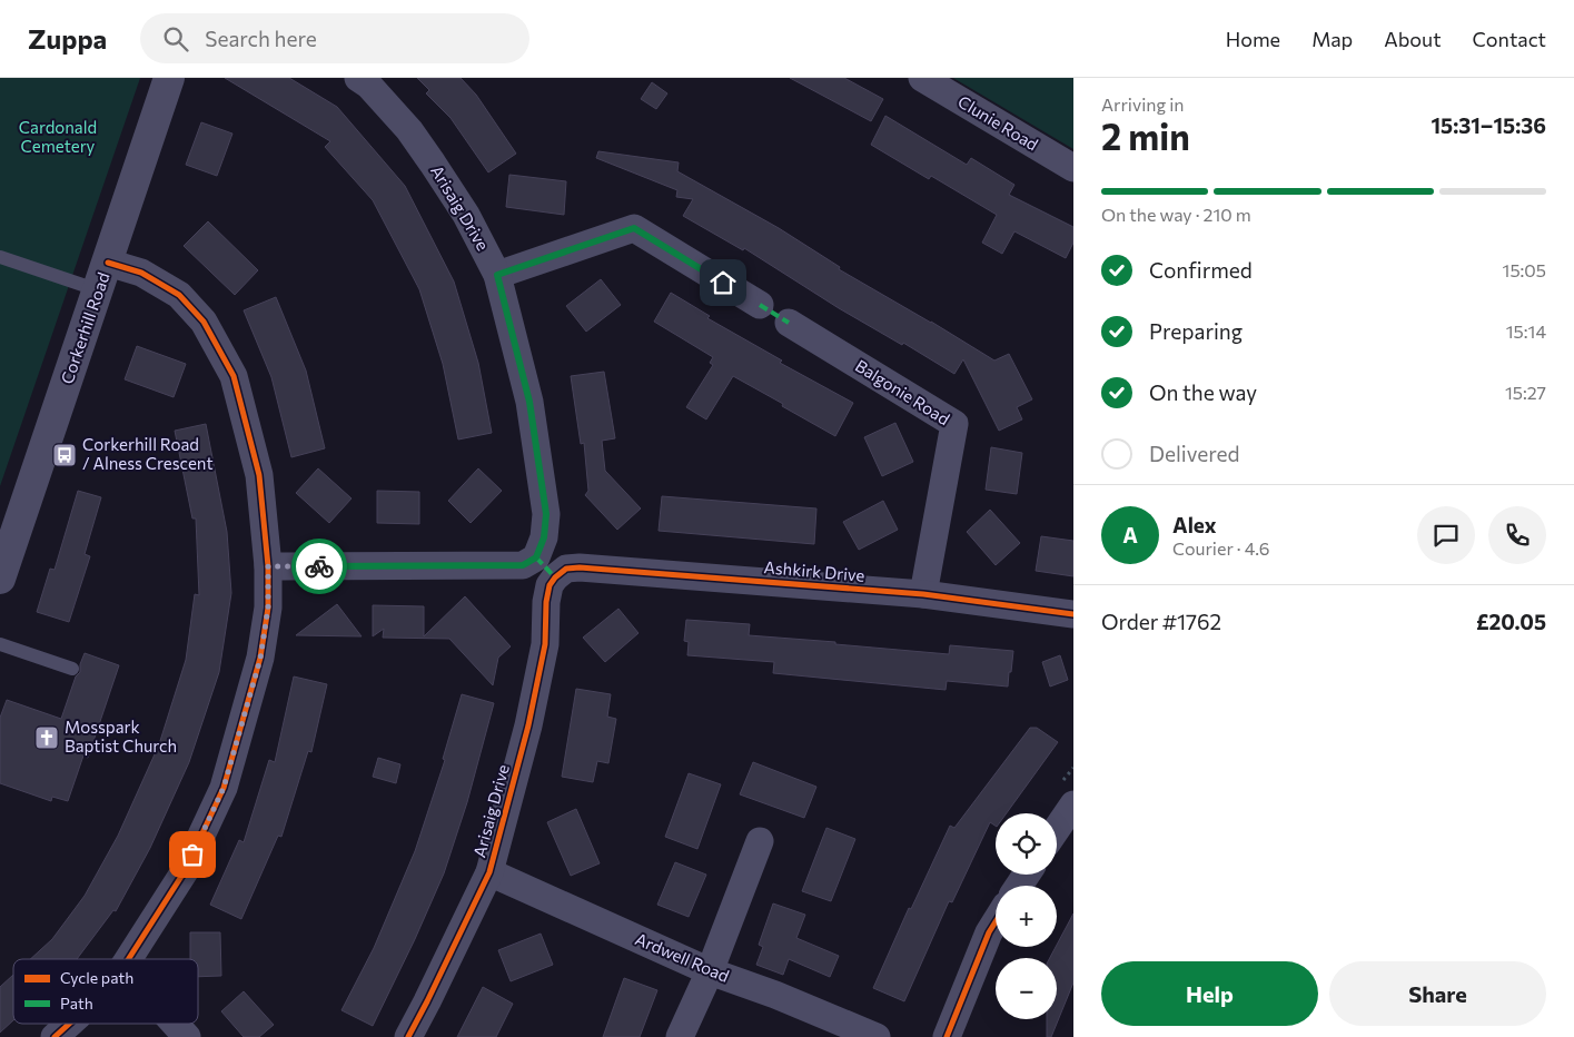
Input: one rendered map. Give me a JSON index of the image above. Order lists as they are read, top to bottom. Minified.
{"streets":{"street":["Clunie Road","Arisaig Drive","Corkerhill Road","Balgonie Road","Ashkirk Drive","Ardwell Road"]},"crossings":[["Arisaig Drive","Ashkirk Drive"],["Arisaig Drive","Ardwell Road"],["Balgonie Road","Ashkirk Drive"]],"parks":["Cardonald Cemetery"],"places":{"bus stop":["Corkerhill Road / Alness Crescent"],"church":["Mosspark Baptist Church"]},"legend":["Cycle path","Path"],"page":{"header":"Zuppa","search":"Search here","nav":["Home","Map","About","Contact"],"heading":["2 min","Arriving in","15:31–15:36"],"panel":["Alex","Courier · 4.6","Order #1762","£20.05"],"bar":"On the way · 210 m","list":[["Confirmed","15:05"],["Preparing","15:14"],["On the way","15:27"],"Delivered"],"round":"A","map_buttons":["+","−"],"buttons":["Help","Share"]}}
